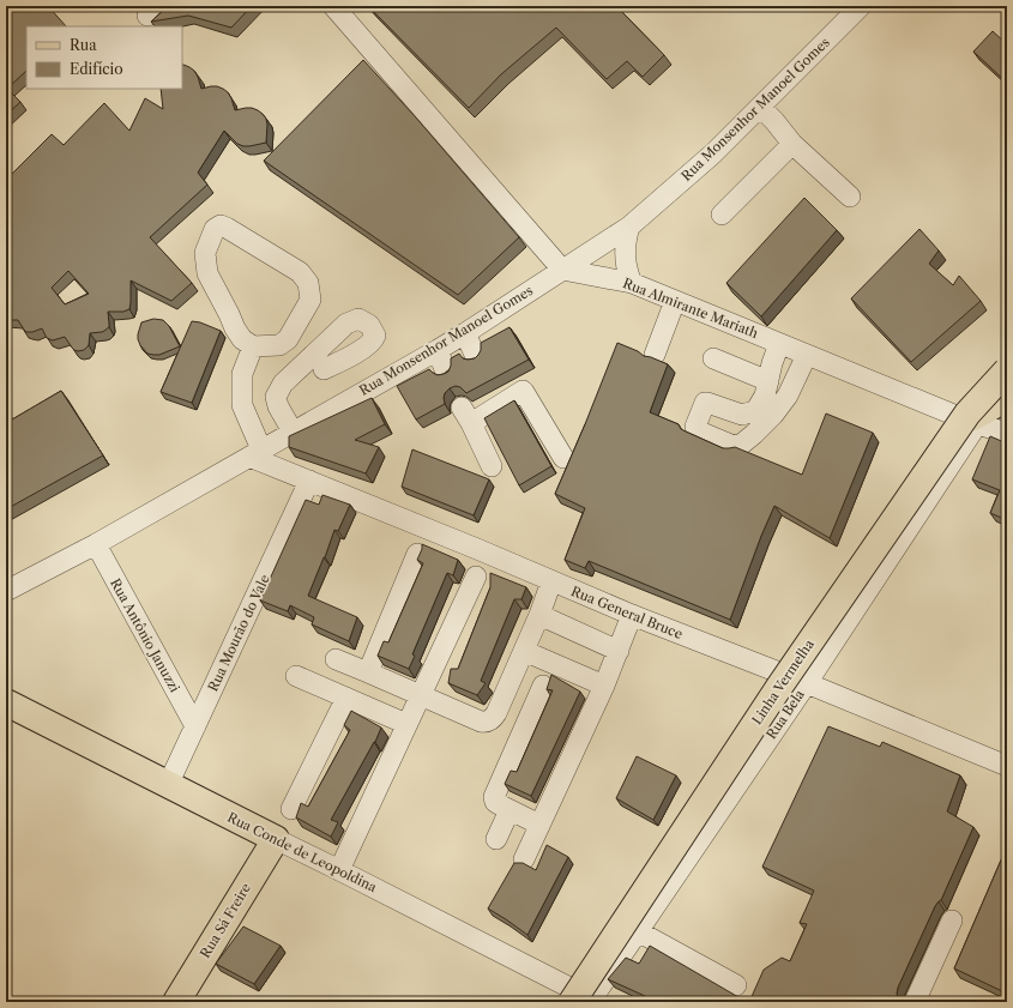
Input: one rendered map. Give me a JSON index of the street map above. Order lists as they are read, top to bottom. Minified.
{"streets":{"main road":["Linha Vermelha","Rua Conde de Leopoldina","Rua Sá Freire"],"street":["Rua Monsenhor Manoel Gomes","Rua Almirante Mariath","Rua General Bruce","Rua Mourão do Vale","Rua Antônio Januzzi","Rua Bela"]},"crossings":[["Rua Monsenhor Manoel Gomes","Rua Almirante Mariath"],["Rua Monsenhor Manoel Gomes","Rua General Bruce"],["Rua Monsenhor Manoel Gomes","Rua Antônio Januzzi"],["Rua Almirante Mariath","Linha Vermelha"],["Rua Almirante Mariath","Rua Bela"],["Rua General Bruce","Rua Mourão do Vale"],["Rua General Bruce","Rua Bela"],["Rua Mourão do Vale","Rua Antônio Januzzi"],["Rua Mourão do Vale","Rua Conde de Leopoldina"],["Linha Vermelha","Rua Bela"],["Linha Vermelha","Rua Conde de Leopoldina"],["Rua Bela","Rua Conde de Leopoldina"],["Rua Conde de Leopoldina","Rua Sá Freire"]],"legend":["Rua","Edifício"]}
